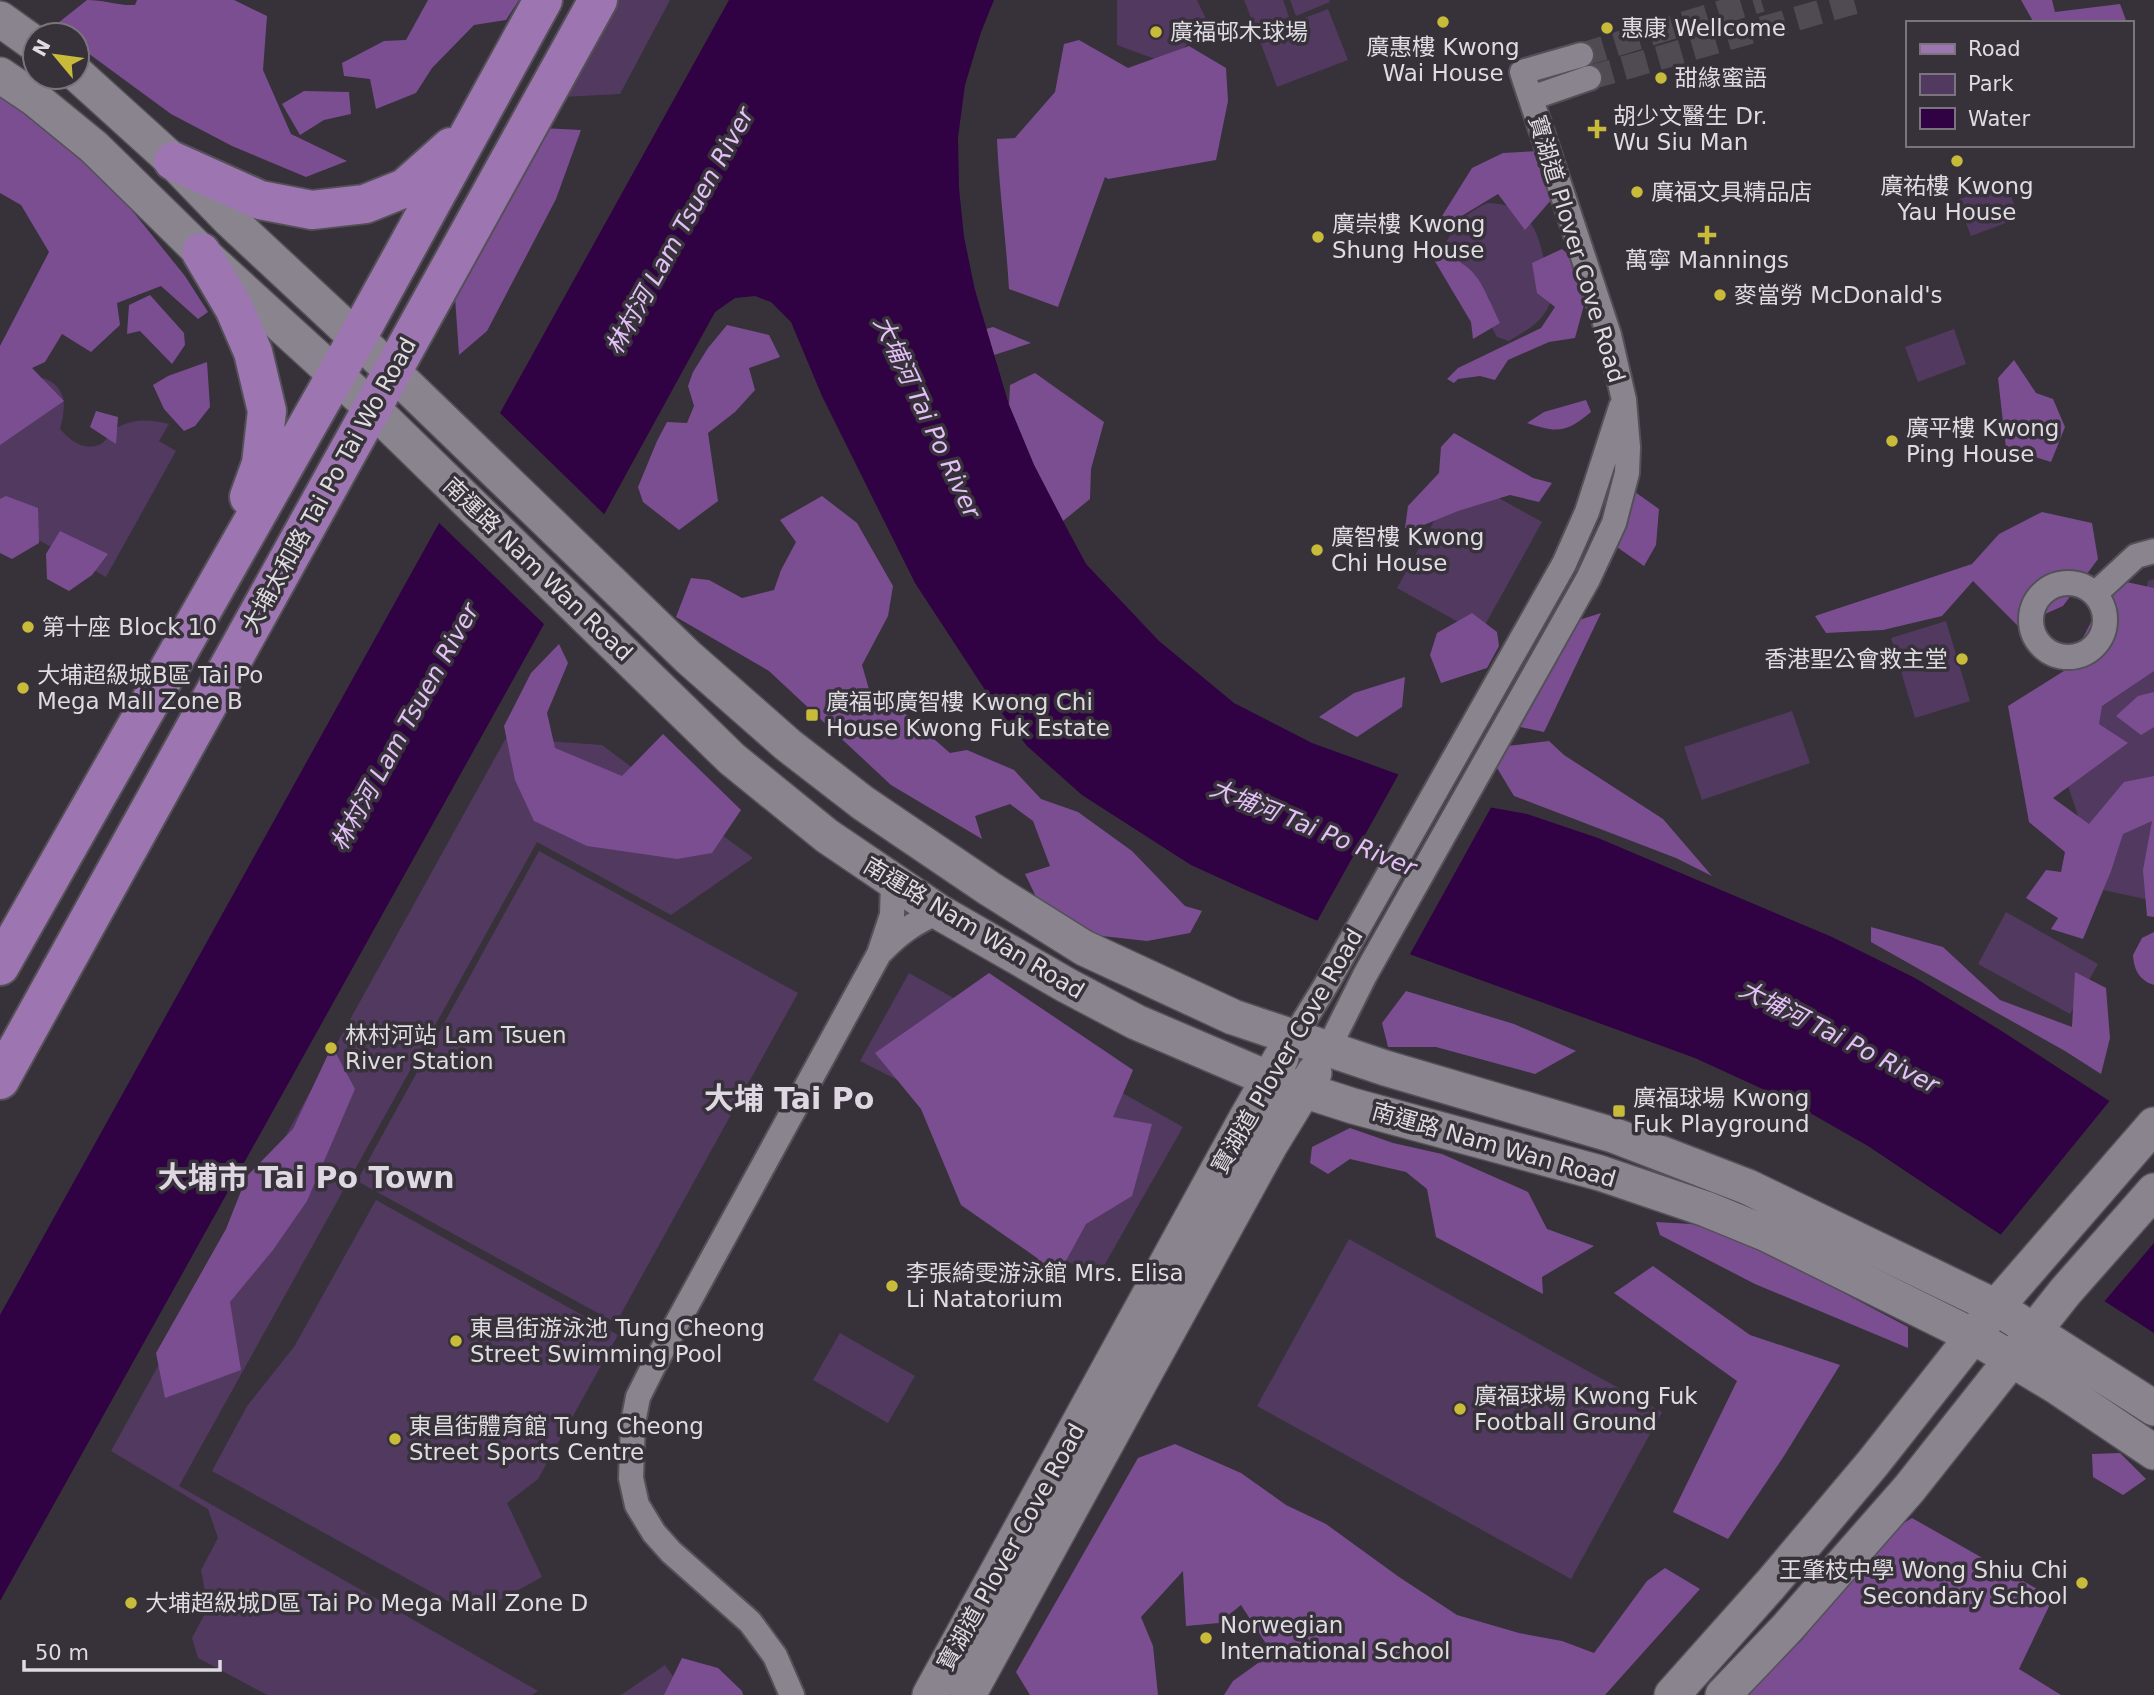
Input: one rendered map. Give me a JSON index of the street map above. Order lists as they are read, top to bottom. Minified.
{"streets":{"main road":["寶湖道 Plover Cove Road","大埔太和路 Tai Po Tai Wo Road","南運路 Nam Wan Road"]},"crossings":[["寶湖道 Plover Cove Road","南運路 Nam Wan Road"],["大埔太和路 Tai Po Tai Wo Road","南運路 Nam Wan Road"]],"districts":["大埔 Tai Po","大埔市 Tai Po Town"],"water":["林村河 Lam Tsuen River","大埔河 Tai Po River"],"places":{"other":["廣惠樓 Kwong Wai House","惠康 Wellcome","廣福邨木球場","甜緣蜜語","廣祐樓 Kwong Yau House","廣福文具精品店","廣崇樓 Kwong Shung House","麥當勞 McDonald's","廣平樓 Kwong Ping House","廣智樓 Kwong Chi House","第十座 Block 10","香港聖公會救主堂","大埔超級城B區 Tai Po Mega Mall Zone B","林村河站 Lam Tsuen River Station","李張綺雯游泳館 Mrs. Elisa Li Natatorium","東昌街游泳池 Tung Cheong Street Swimming Pool","廣福球場 Kwong Fuk Football Ground","東昌街體育館 Tung Cheong Street Sports Centre","王肇枝中學 Wong Shiu Chi Secondary School","大埔超級城D區 Tai Po Mega Mall Zone D","Norwegian International School"],"health":["胡少文醫生 Dr. Wu Siu Man","萬寧 Mannings"],"transit":["廣福邨廣智樓 Kwong Chi House Kwong Fuk Estate","廣福球場 Kwong Fuk Playground"]},"legend":["Road","Park","Water"],"scale_bar":"50 m","north":"top left"}
